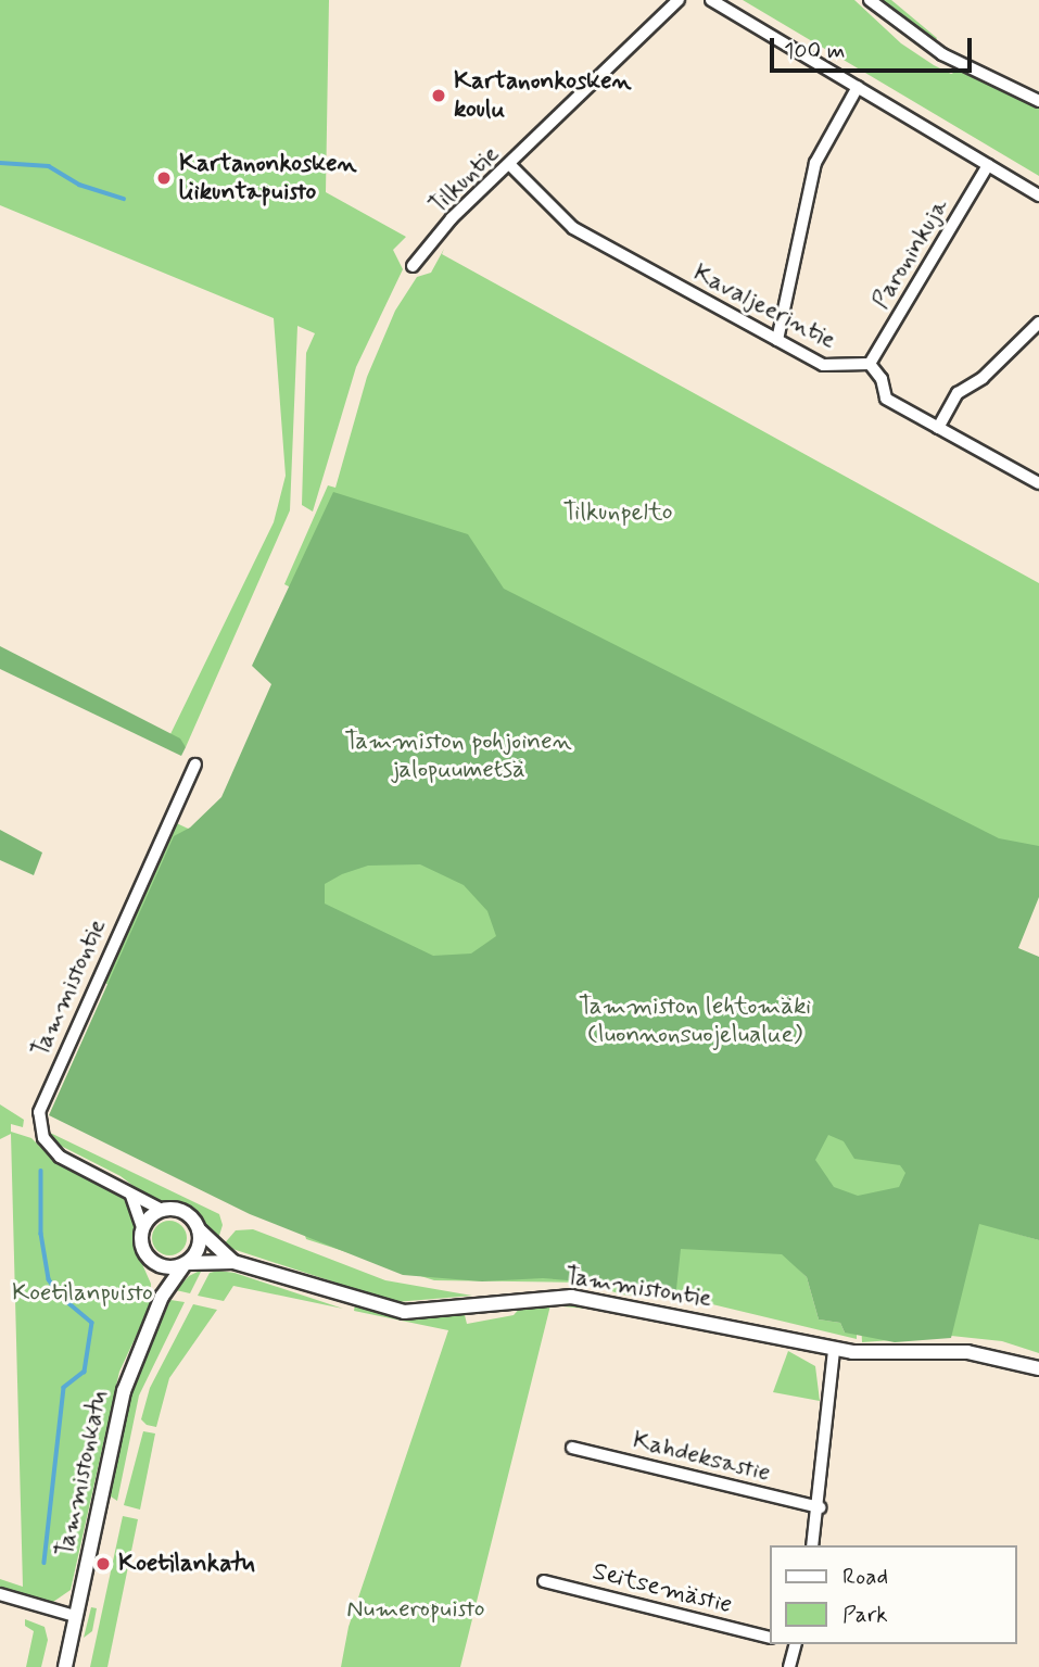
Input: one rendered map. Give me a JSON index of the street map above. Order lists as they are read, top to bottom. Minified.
{"streets":{"street":["Tilkuntie","Paroninkuja","Kavaljeerintie","Tammistontie","Kahdeksastie","Tammistonkatu","Seitsemästie"]},"crossings":[["Tilkuntie","Kavaljeerintie"],["Paroninkuja","Kavaljeerintie"],["Tammistontie","Tammistonkatu"]],"parks":["Tilkunpelto","Tammiston pohjoinen jalopuumetsä","Tammiston lehtomäki (luonnonsuojelualue)","Koetilanpuisto","Numeropuisto"],"places":["Kartanonkosken koulu","Kartanonkosken liikuntapuisto","Koetilankatu"],"legend":["Road","Park"],"scale_bar":"100 m"}
